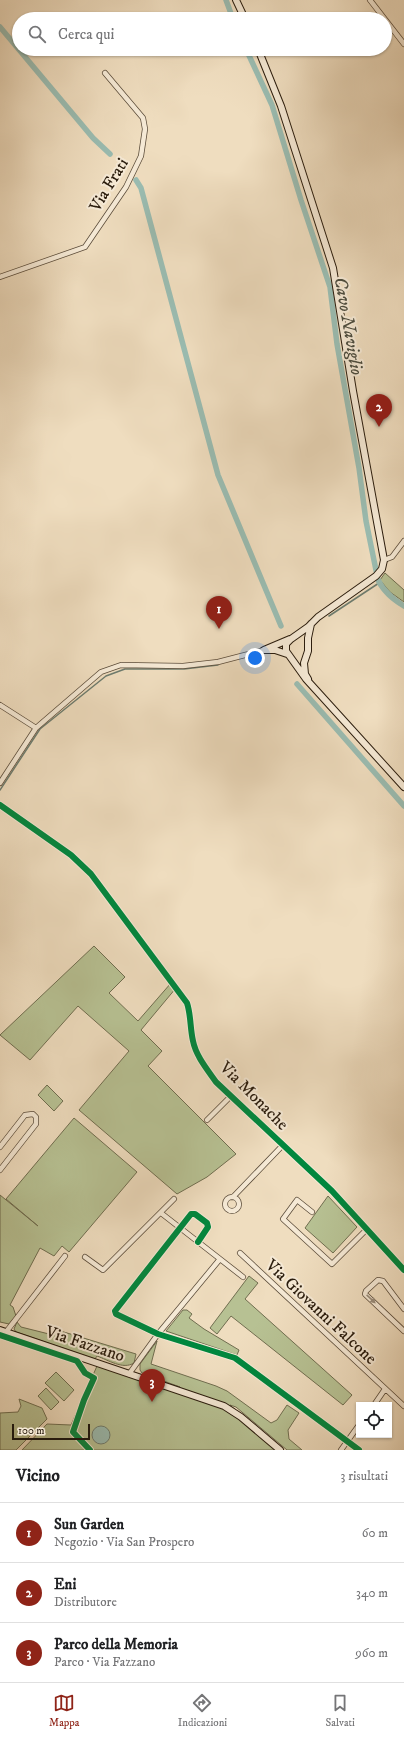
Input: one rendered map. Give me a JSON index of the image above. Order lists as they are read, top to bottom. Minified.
{"streets":{"main road":["Via Fazzano"],"street":["Via Frati","Via Monache","Via Giovanni Falcone"]},"water":["Cavo Naviglio"],"scale_bar":"100 m","page":{"search":"Cerca qui","pins":["2","1","3"],"scale":"100 m","heading":["Vicino","3 risultati"],"list":[{"mark":"1","name":"Sun Garden","note":"Negozio · Via San Prospero","value":"60 m"},{"mark":"2","name":"Eni","note":"Distributore","value":"340 m"},{"mark":"3","name":"Parco della Memoria","note":"Parco · Via Fazzano","value":"960 m"}],"nav":["Mappa","Indicazioni","Salvati"]}}
